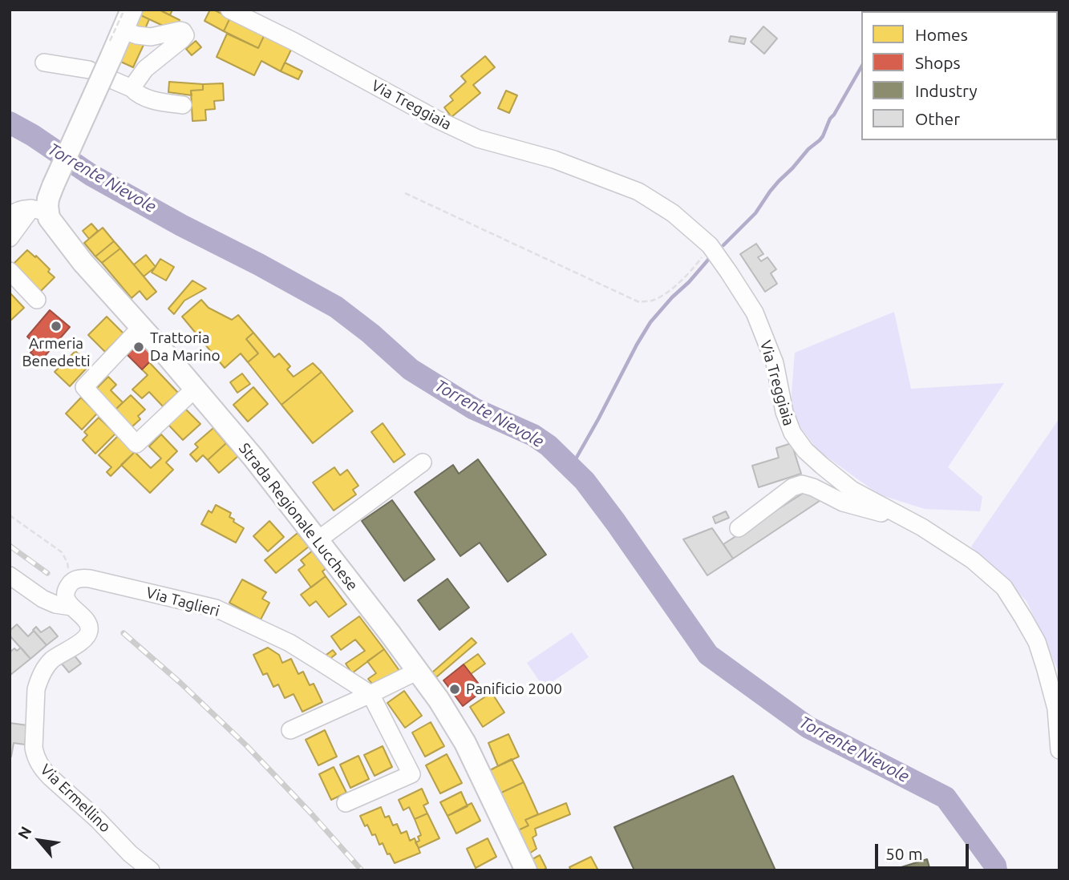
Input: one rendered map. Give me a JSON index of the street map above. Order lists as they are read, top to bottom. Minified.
{"streets":{"main road":["Strada Regionale Lucchese"],"street":["Via Treggiaia","Via Taglieri","Via Ermellino"]},"water":["Torrente Nievole"],"places":["Armeria Benedetti","Trattoria Da Marino","Panificio 2000"],"legend":["Homes","Shops","Industry","Other"],"scale_bar":"50 m","north":"top left"}
